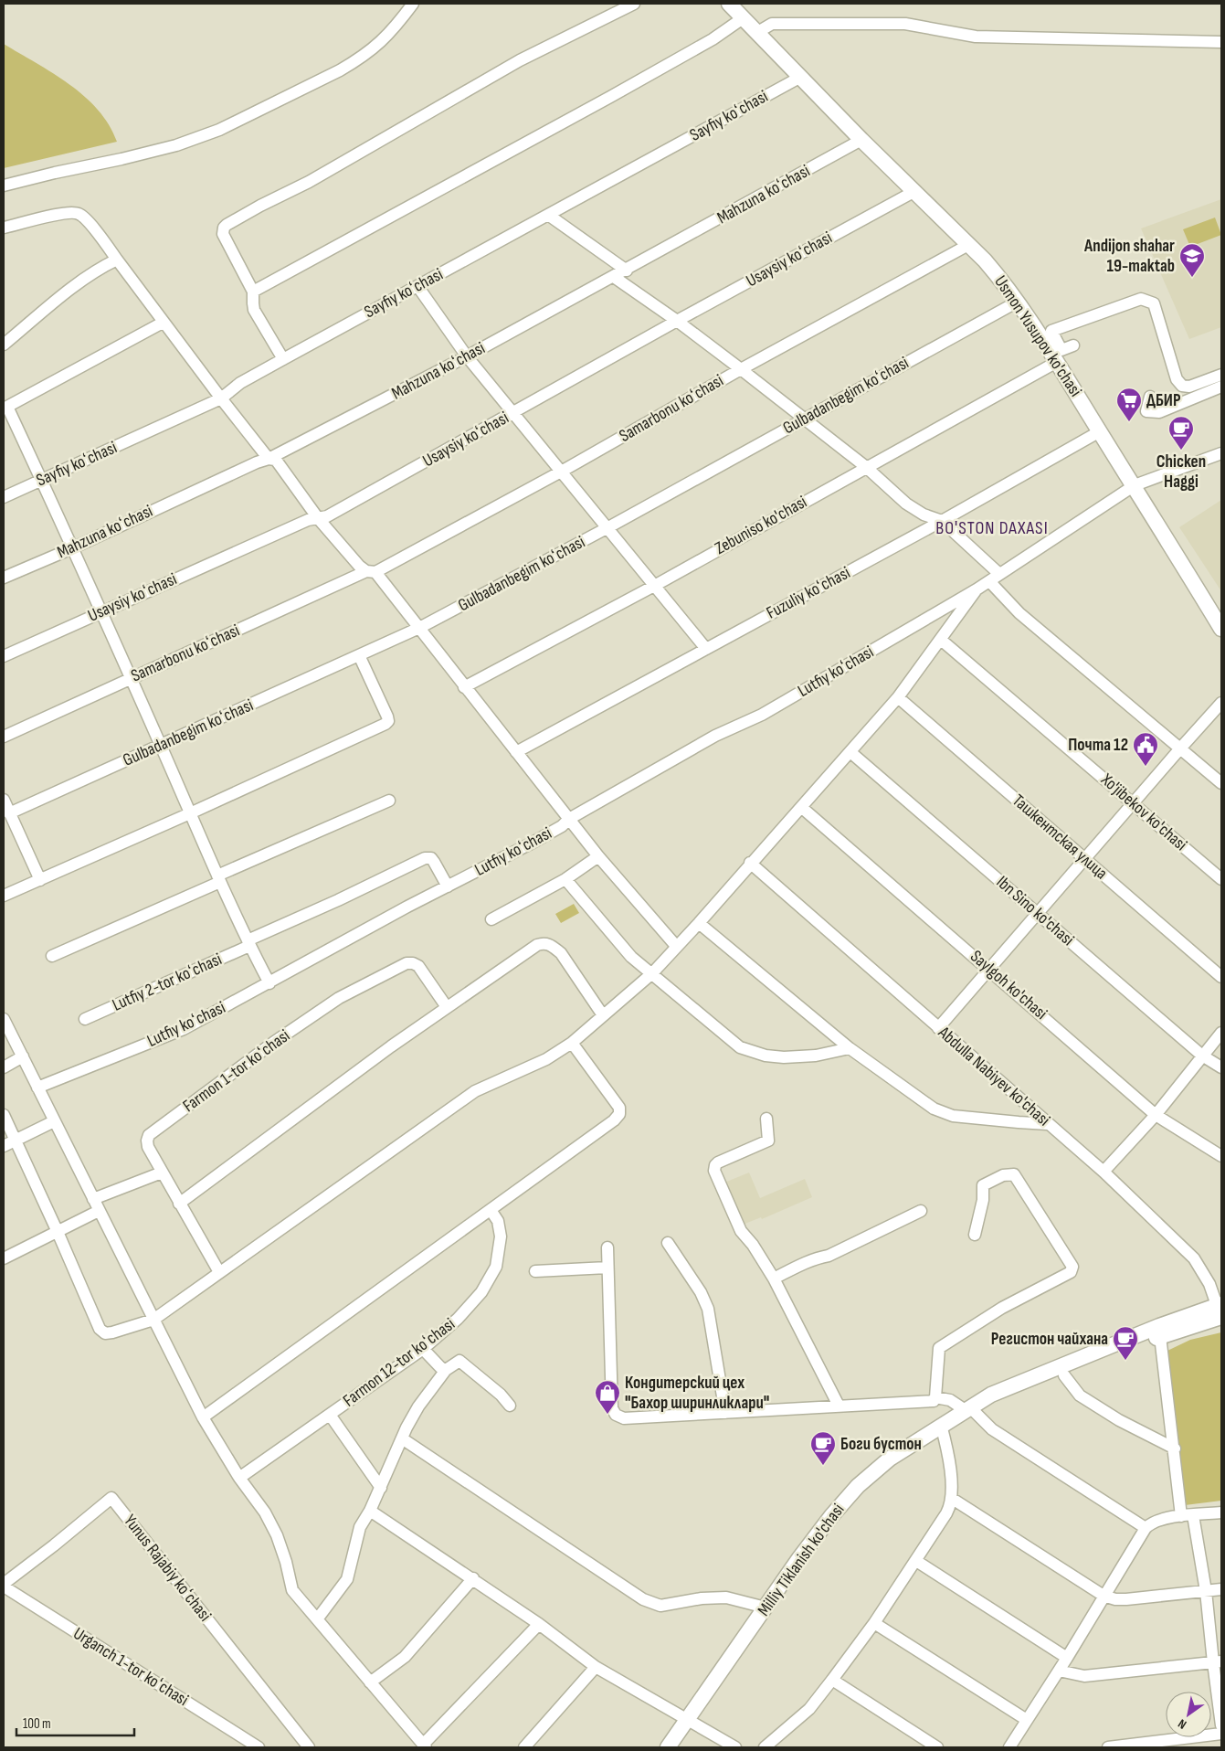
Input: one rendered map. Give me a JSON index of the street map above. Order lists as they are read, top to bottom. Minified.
{"streets":{"main road":["Usmon Yusupov ko'chasi","Milliy Tiklanish ko'chasi"],"street":["Sayfiy koʻchasi","Mahzuna koʻchasi","Usaysiy koʻchasi","Gulbadanbegim koʻchasi","Samarbonu koʻchasi","Zebuniso ko'chasi","Fuzuliy koʻchasi","Lutfiy koʻchasi","Xo'jibekov ko'chasi","Ташкентская улица","Ibn Sino ko'chasi","Lutfiy 2-tor koʻchasi","Saylgoh ko'chasi","Farmon 1-tor koʻchasi","Abdulla Nabiyev ko'chasi","Farmon 12-tor koʻchasi","Yunus Rajabiy koʻchasi","Urganch 1-tor koʻchasi"]},"crossings":[["Sayfiy koʻchasi","Usmon Yusupov ko'chasi"],["Mahzuna koʻchasi","Usmon Yusupov ko'chasi"],["Usaysiy koʻchasi","Usmon Yusupov ko'chasi"],["Usmon Yusupov ko'chasi","Gulbadanbegim koʻchasi"],["Usmon Yusupov ko'chasi","Samarbonu koʻchasi"],["Usmon Yusupov ko'chasi","Zebuniso ko'chasi"],["Usmon Yusupov ko'chasi","Fuzuliy koʻchasi"],["Usmon Yusupov ko'chasi","Lutfiy koʻchasi"],["Lutfiy koʻchasi","Lutfiy 2-tor koʻchasi"],["Abdulla Nabiyev ko'chasi","Milliy Tiklanish ko'chasi"],["Yunus Rajabiy koʻchasi","Urganch 1-tor koʻchasi"]],"districts":["BO'STON DAXASI"],"places":{"school or university":["Andijon shahar 19-maktab"],"supermarket":["ДБИР"],"cafe":["Chicken Haggi","Регистон чайхана","Боги бустон"],"public building":["Почта 12"],"shop":["Кондитерский цех \"Бахор ширинликлари\""]},"scale_bar":"100 m","north":"bottom left"}
